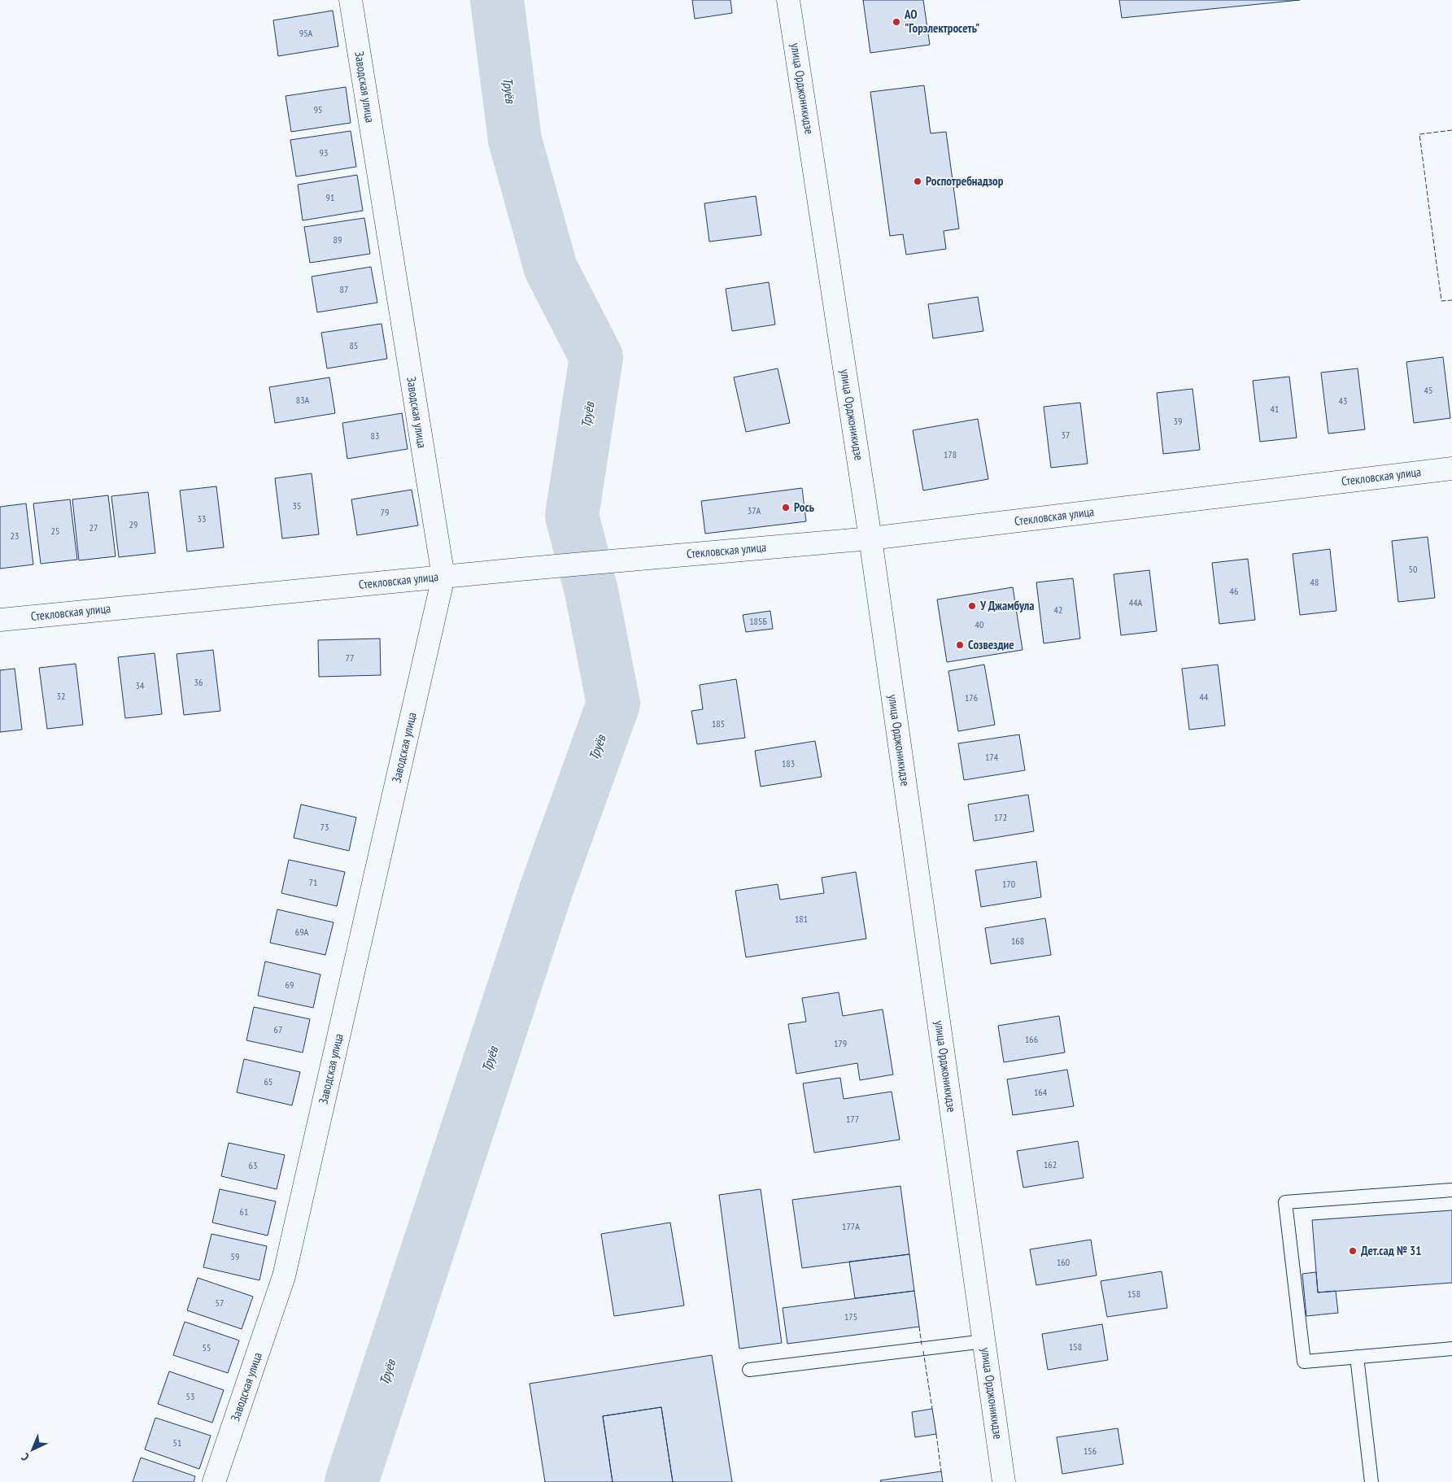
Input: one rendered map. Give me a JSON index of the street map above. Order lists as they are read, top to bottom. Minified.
{"streets":{"street":["Заводская улица","улица Орджоникидзе","Стекловская улица"]},"crossings":[["Заводская улица","Стекловская улица"],["улица Орджоникидзе","Стекловская улица"]],"water":["Труёв"],"places":["АО \"Горэлектросеть\"","Роспотребнадзор","Рось","У Джамбула","Созвездие","Дет.сад № 31"],"house_numbers":["95А","95","93","91","89","87","85","45","83А","43","41","39","37","83","178","35","37А","79","33","29","27","25","23","50","48","46","44А","42","185Б","40","77","36","34","32","44","176","185","174","183","172","73","71","170","181","69А","168","69","67","166","179","65","164","177","162","63","61","177А","59","160","158","57","175","158","55","53","51","156"],"north":"bottom left"}
